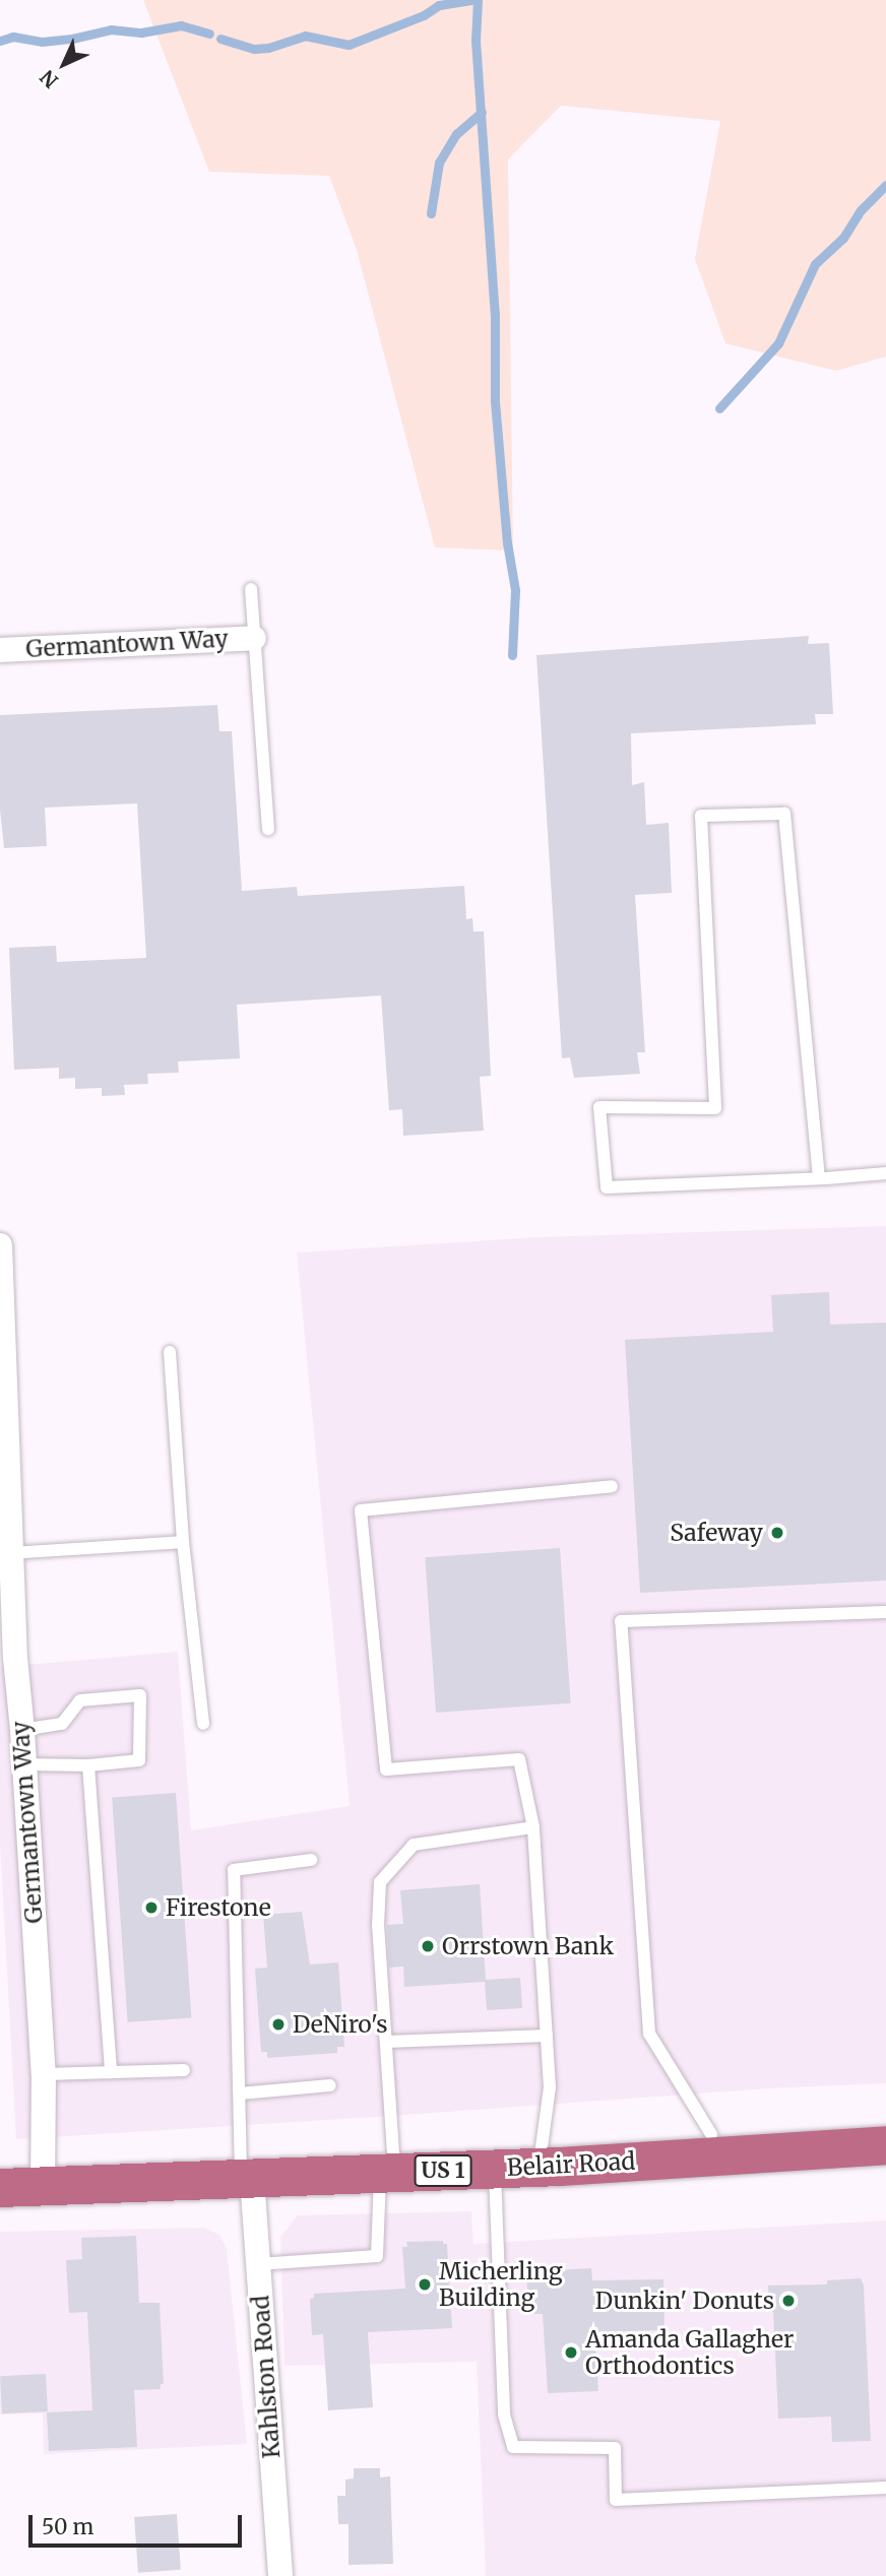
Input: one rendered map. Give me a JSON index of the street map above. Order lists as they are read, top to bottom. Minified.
{"streets":{"highway":["Belair Road","US 1"],"street":["Germantown Way","Kahlston Road"]},"crossings":[["Germantown Way","Belair Road"],["Belair Road","Kahlston Road"]],"places":["Safeway","Firestone","Orrstown Bank","DeNiro's","Micherling Building","Dunkin' Donuts","Amanda Gallagher Orthodontics"],"scale_bar":"50 m","north":"bottom left"}
